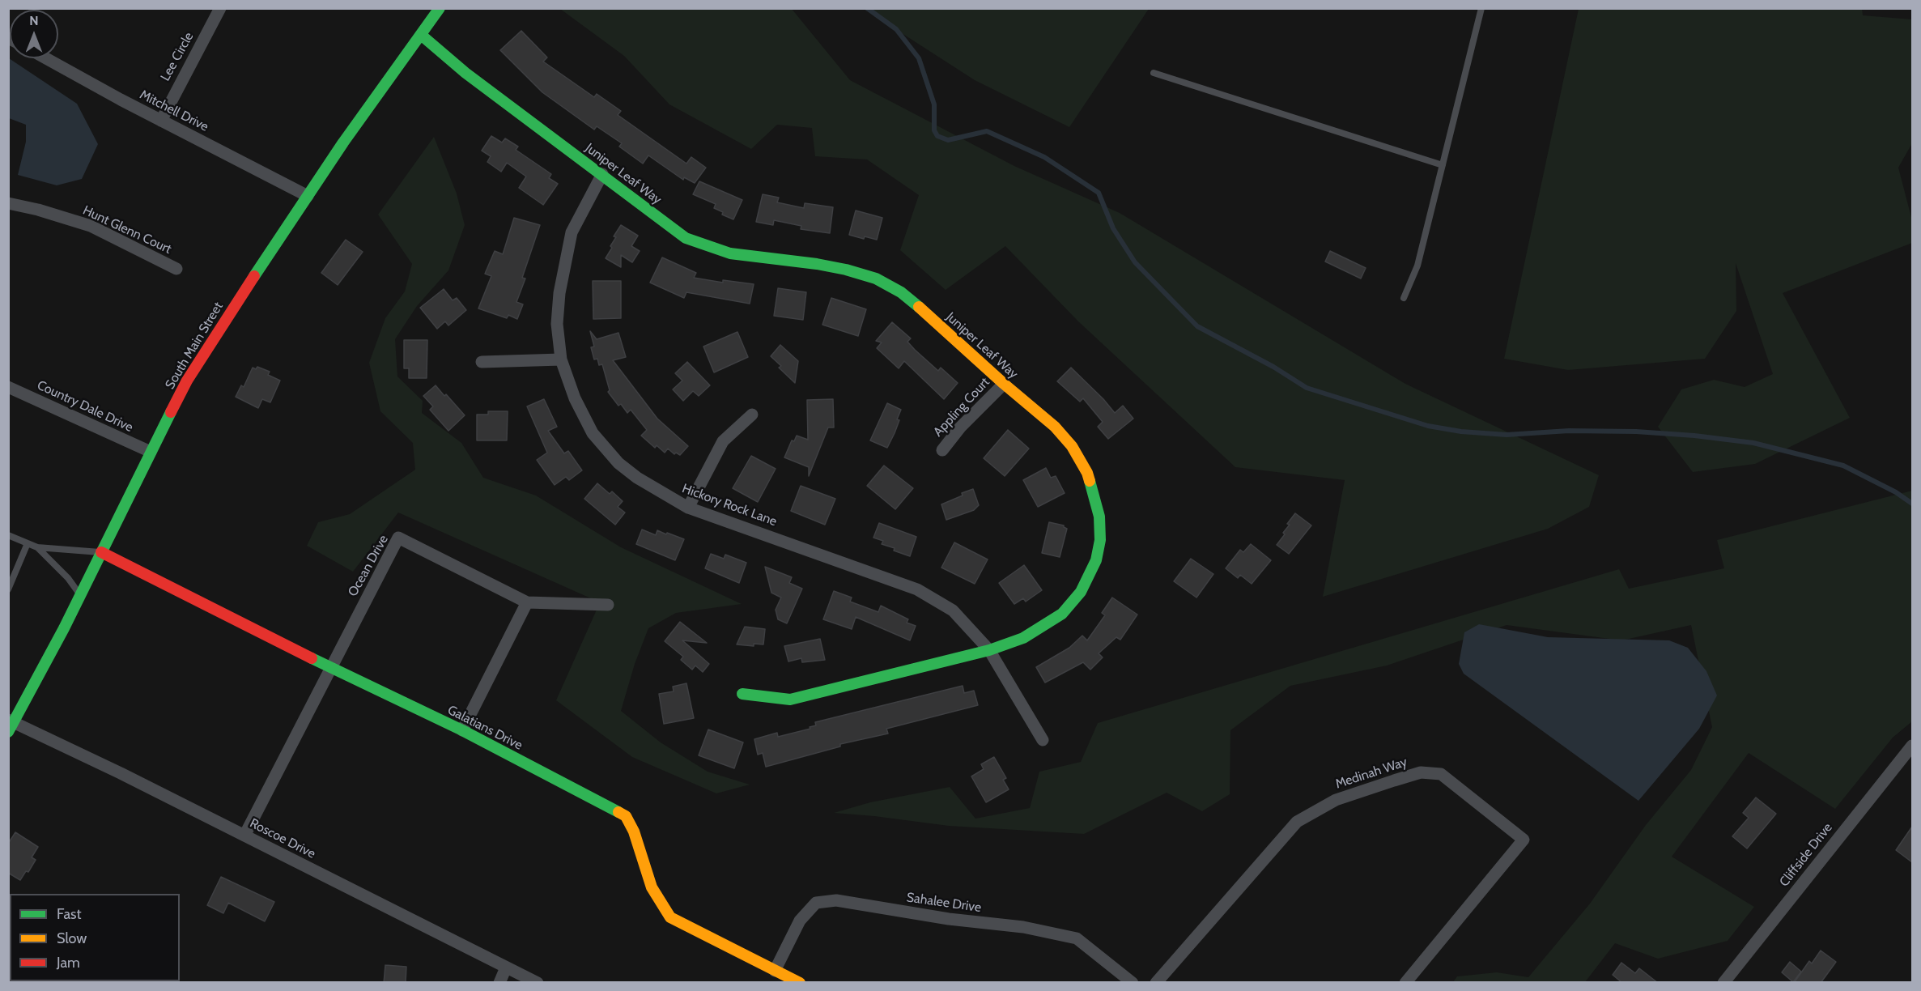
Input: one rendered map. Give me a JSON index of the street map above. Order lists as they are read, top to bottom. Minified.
{"streets":{"street":["Lee Circle","Mitchell Drive","Juniper Leaf Way","Hunt Glenn Court","South Main Street","Country Dale Drive","Appling Court","Hickory Rock Lane","Ocean Drive","Galatians Drive","Medinah Way","Roscoe Drive","Cliffside Drive","Sahalee Drive"]},"crossings":[["Lee Circle","Mitchell Drive"],["Mitchell Drive","South Main Street"],["Juniper Leaf Way","South Main Street"],["Juniper Leaf Way","Appling Court"],["Juniper Leaf Way","Hickory Rock Lane"],["South Main Street","Country Dale Drive"],["South Main Street","Galatians Drive"],["South Main Street","Roscoe Drive"],["Ocean Drive","Galatians Drive"],["Ocean Drive","Roscoe Drive"],["Galatians Drive","Sahalee Drive"]],"legend":["Fast","Slow","Jam"],"north":"top"}
